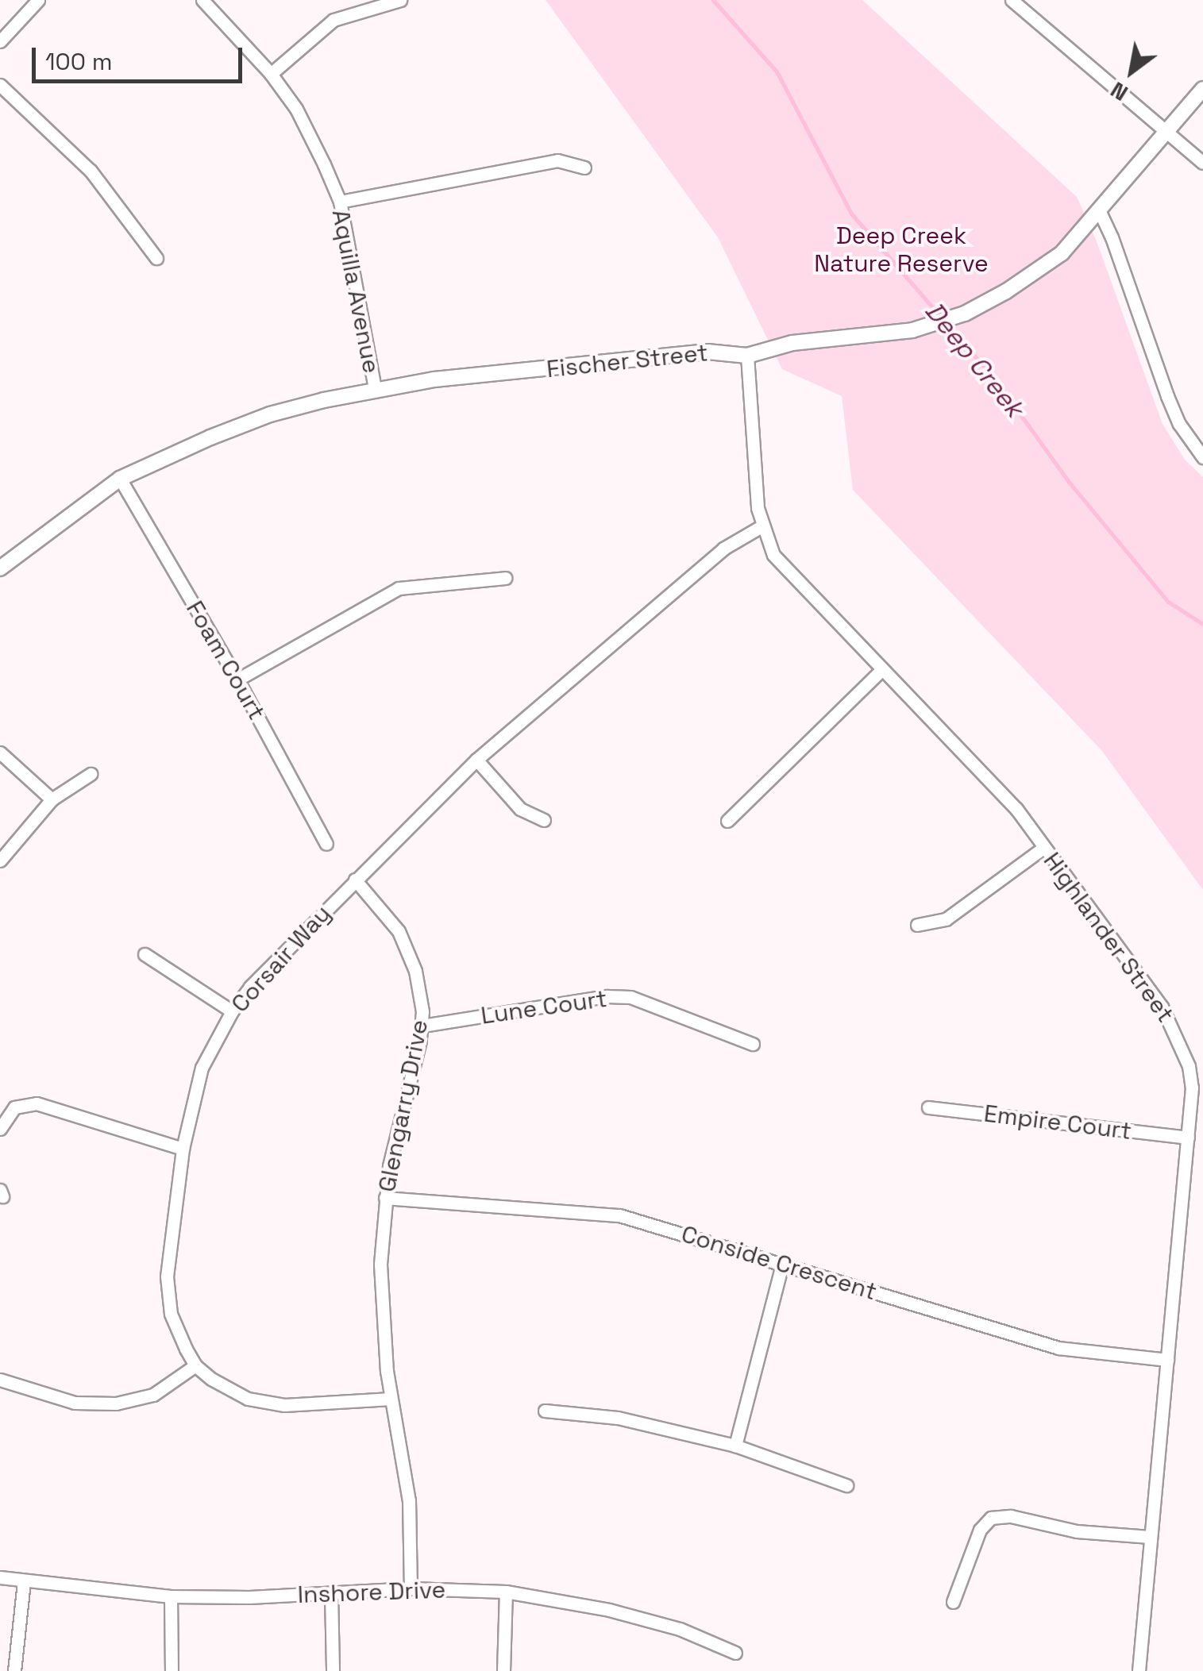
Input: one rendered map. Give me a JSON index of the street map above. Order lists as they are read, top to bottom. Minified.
{"streets":{"street":["Aquilla Avenue","Fischer Street","Foam Court","Highlander Street","Corsair Way","Lune Court","Glengarry Drive","Empire Court","Conside Crescent","Inshore Drive"]},"crossings":[["Aquilla Avenue","Fischer Street"],["Fischer Street","Foam Court"],["Fischer Street","Highlander Street"],["Highlander Street","Corsair Way"],["Highlander Street","Empire Court"],["Highlander Street","Conside Crescent"],["Corsair Way","Glengarry Drive"],["Lune Court","Glengarry Drive"],["Glengarry Drive","Conside Crescent"],["Glengarry Drive","Inshore Drive"]],"water":["Deep Creek"],"parks":["Deep Creek Nature Reserve"],"scale_bar":"100 m","north":"bottom left"}
